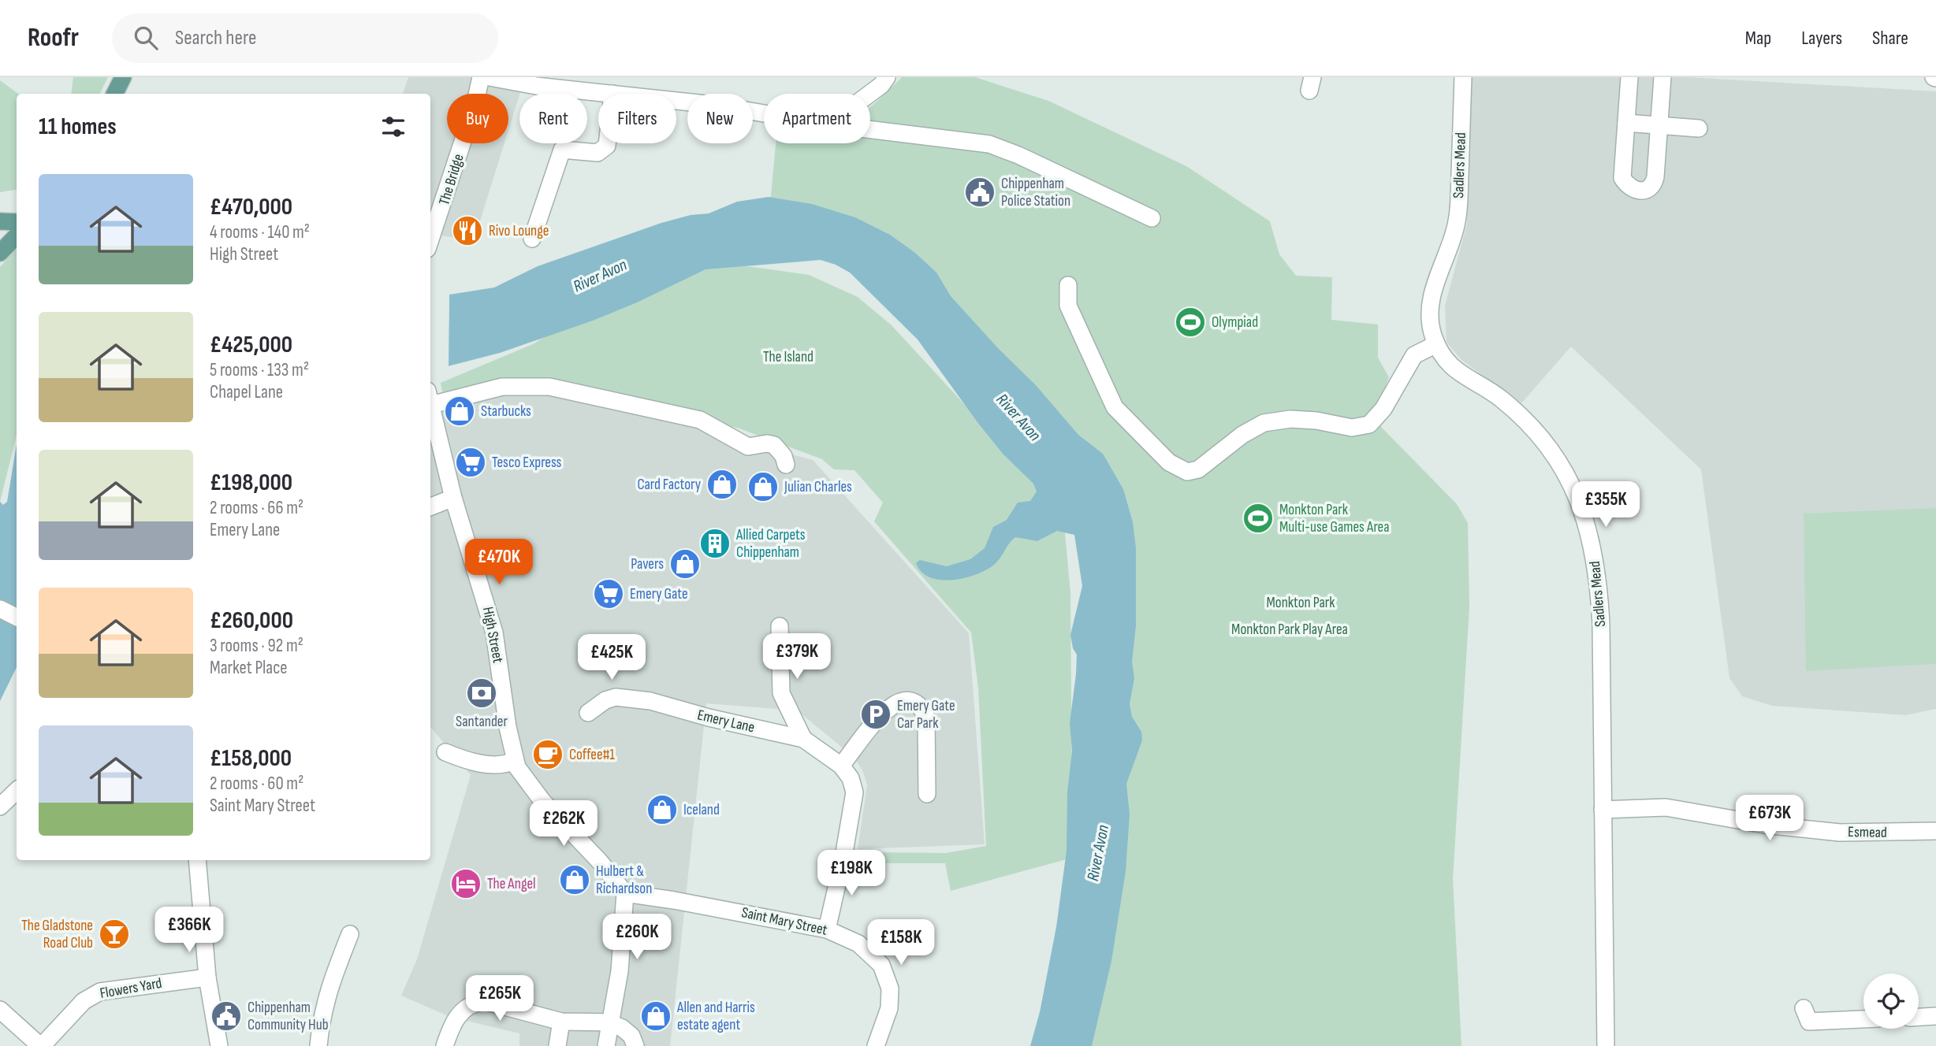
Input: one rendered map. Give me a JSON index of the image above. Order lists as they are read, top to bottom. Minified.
{"streets":{"street":["Sadlers Mead","The Bridge","High Street","Emery Lane","Esmead","Saint Mary Street","Flowers Yard"]},"crossings":[["Sadlers Mead","Esmead"],["High Street","Saint Mary Street"],["Emery Lane","Saint Mary Street"]],"water":["River Avon"],"parks":["The Island","Monkton Park","Monkton Park Play Area"],"places":{"public building":["Chippenham Police Station","Chippenham Community Hub"],"restaurant":["Rivo Lounge"],"sports":["Olympiad","Monkton Park Multi-use Games Area"],"shop":["Starbucks","Card Factory","Julian Charles","Pavers","Iceland","Hulbert & Richardson","Allen and Harris estate agent"],"supermarket":["Tesco Express","Emery Gate"],"building":["Allied Carpets Chippenham"],"bank":["Santander"],"parking":["Emery Gate Car Park"],"cafe":["Coffee#1"],"hotel":["The Angel"],"bar":["The Gladstone Road Club"]},"page":{"header":"Roofr","search":"Search here","nav":["Map","Layers","Share"],"chip":["Buy","Rent","Filters","New","Apartment"],"heading":"11 homes","list":[{"name":"£470,000","note":"4 rooms · 140 m² · High Street"},{"name":"£425,000","note":"5 rooms · 133 m² · Chapel Lane"},{"name":"£198,000","note":"2 rooms · 66 m² · Emery Lane"},{"name":"£260,000","note":"3 rooms · 92 m² · Market Place"},{"name":"£158,000","note":"2 rooms · 60 m² · Saint Mary Street"}],"price":["£355K","£470K","£379K","£425K","£673K","£262K","£198K","£366K","£260K","£158K","£265K"]}}
